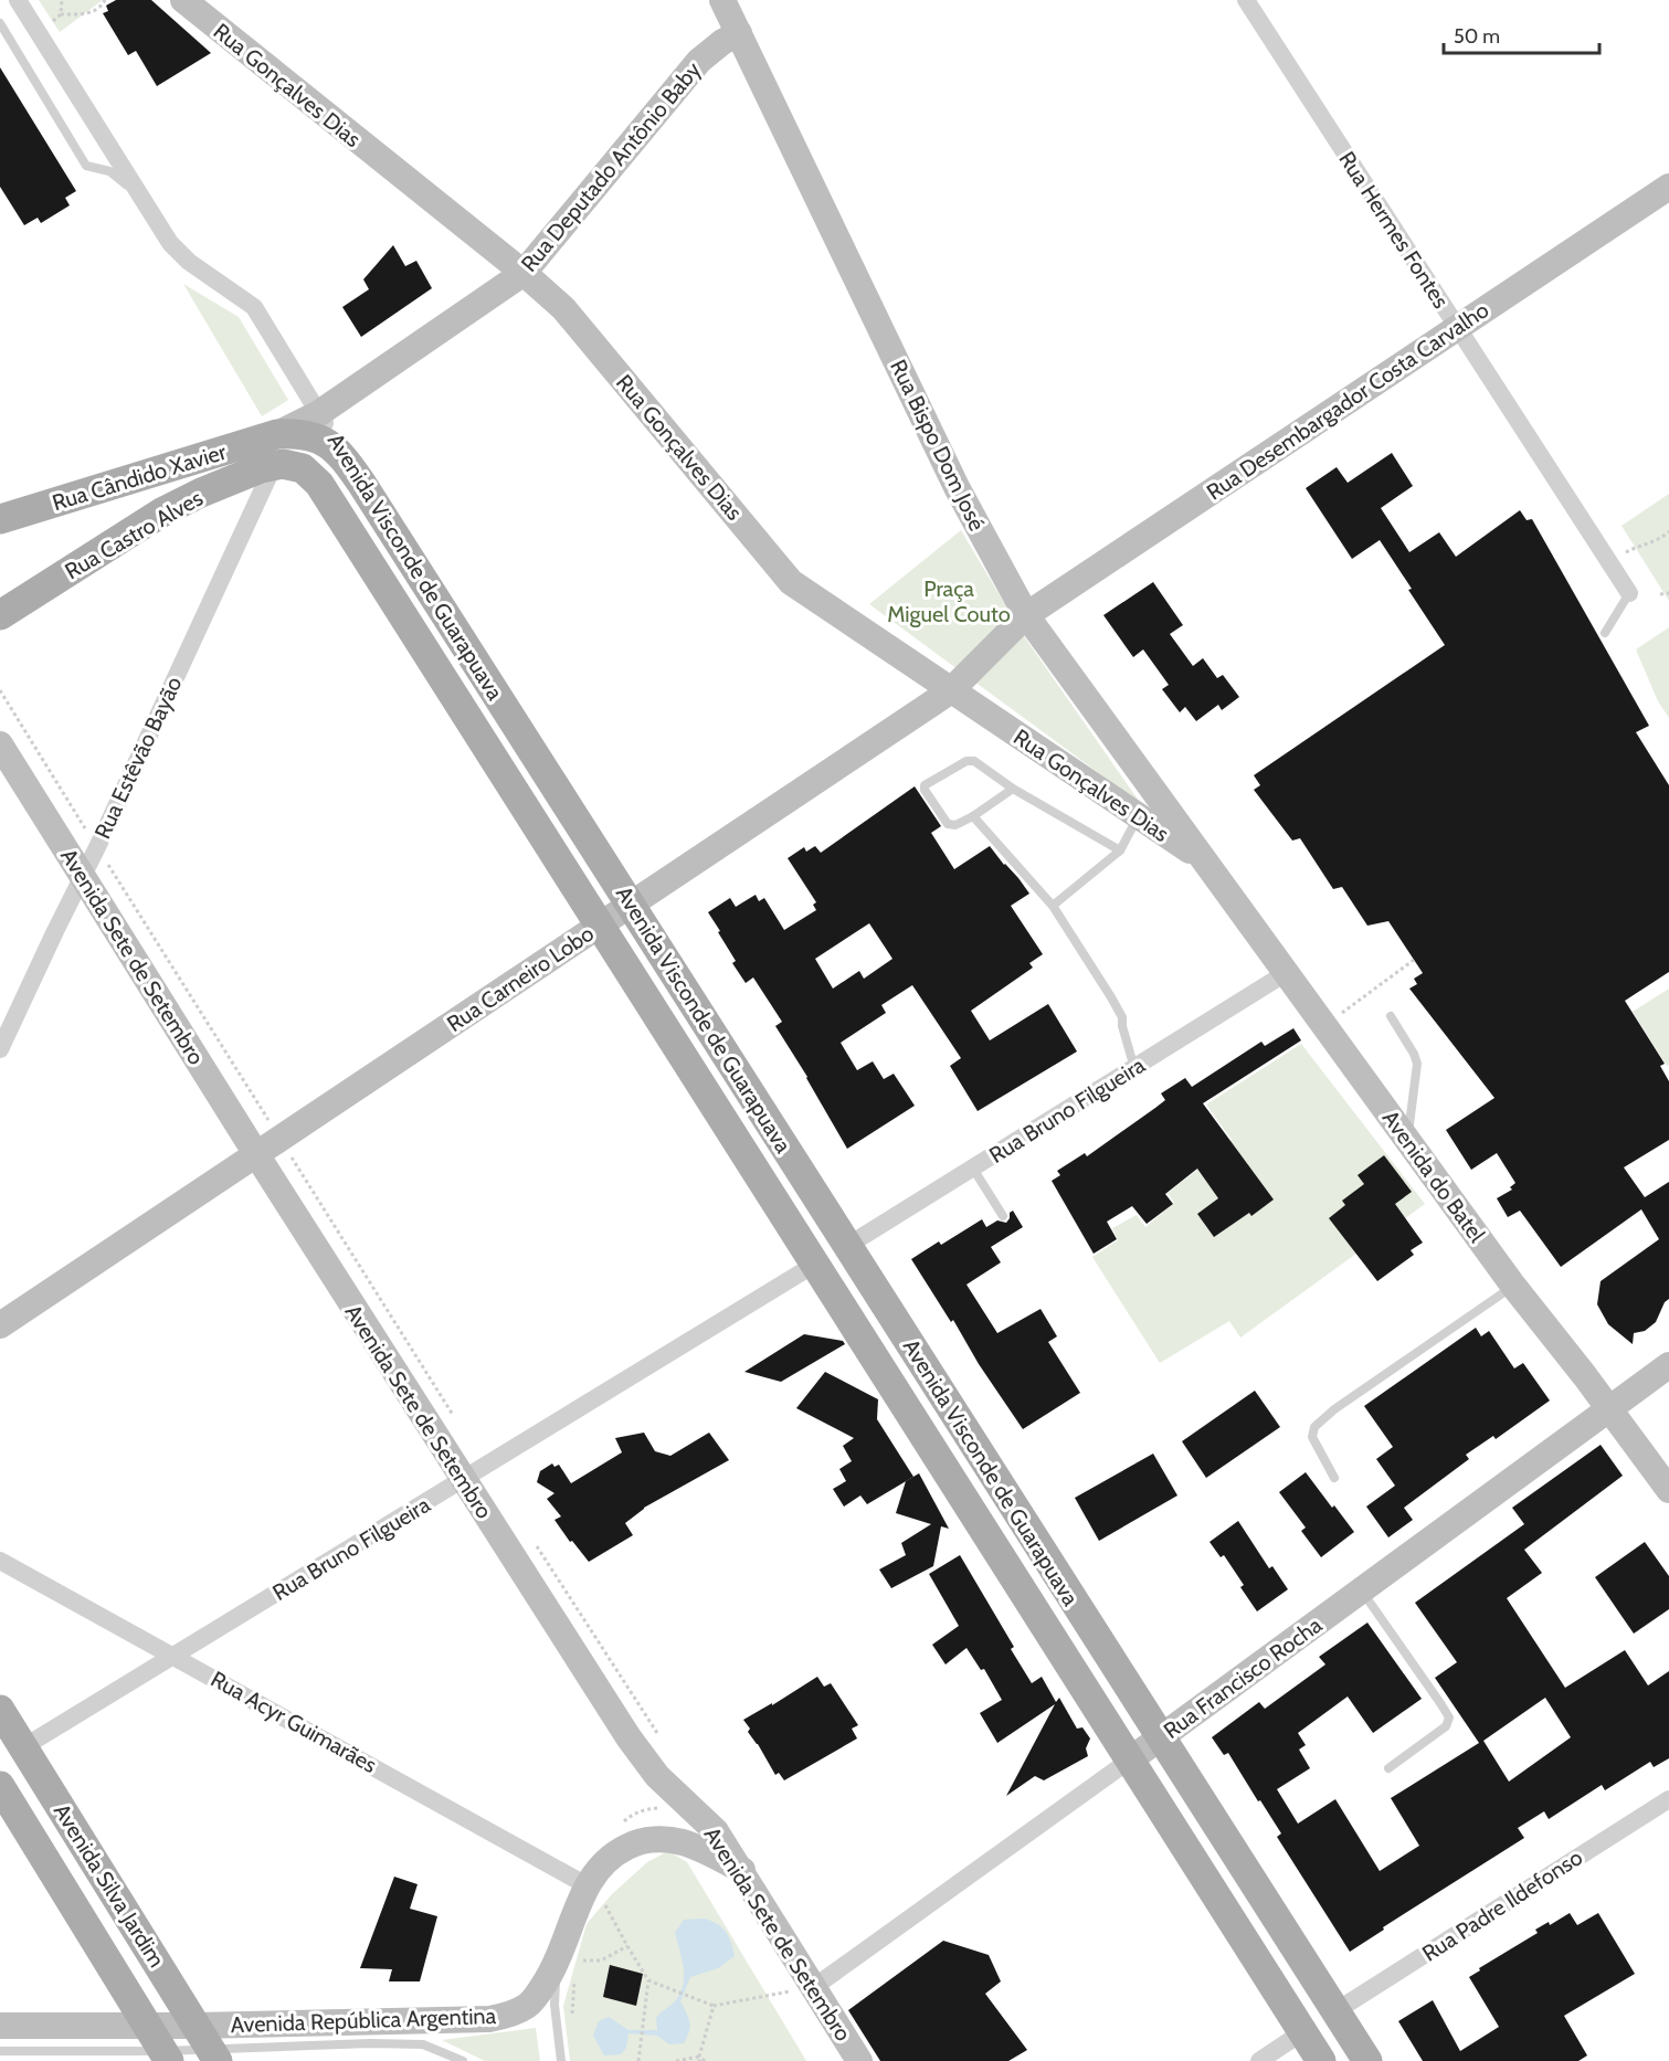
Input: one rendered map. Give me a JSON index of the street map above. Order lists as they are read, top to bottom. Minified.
{"streets":{"main road":["Rua Gonçalves Dias","Rua Deputado Antônio Baby","Rua Desembargador Costa Carvalho","Rua Bispo Dom José","Rua Cândido Xavier","Rua Castro Alves","Avenida Visconde de Guarapuava","Avenida Sete de Setembro","Rua Carneiro Lobo","Avenida do Batel","Rua Francisco Rocha","Avenida Silva Jardim","Avenida República Argentina"],"street":["Rua Hermes Fontes","Rua Estêvão Bayão","Rua Bruno Filgueira","Rua Acyr Guimarães","Rua Padre Ildefonso"]},"crossings":[["Rua Gonçalves Dias","Rua Deputado Antônio Baby"],["Rua Gonçalves Dias","Rua Bispo Dom José"],["Rua Gonçalves Dias","Rua Carneiro Lobo"],["Rua Gonçalves Dias","Avenida do Batel"],["Rua Deputado Antônio Baby","Rua Bispo Dom José"],["Rua Deputado Antônio Baby","Rua Cândido Xavier"],["Rua Deputado Antônio Baby","Avenida Visconde de Guarapuava"],["Rua Hermes Fontes","Rua Desembargador Costa Carvalho"],["Rua Desembargador Costa Carvalho","Rua Bispo Dom José"],["Rua Desembargador Costa Carvalho","Rua Carneiro Lobo"],["Rua Bispo Dom José","Rua Carneiro Lobo"],["Rua Bispo Dom José","Avenida do Batel"],["Rua Cândido Xavier","Avenida Visconde de Guarapuava"],["Rua Castro Alves","Avenida Visconde de Guarapuava"],["Rua Castro Alves","Rua Estêvão Bayão"],["Avenida Visconde de Guarapuava","Rua Estêvão Bayão"],["Avenida Visconde de Guarapuava","Rua Carneiro Lobo"],["Avenida Visconde de Guarapuava","Rua Bruno Filgueira"],["Avenida Visconde de Guarapuava","Rua Francisco Rocha"],["Avenida Visconde de Guarapuava","Rua Padre Ildefonso"],["Rua Estêvão Bayão","Avenida Sete de Setembro"],["Avenida Sete de Setembro","Rua Carneiro Lobo"],["Avenida Sete de Setembro","Rua Bruno Filgueira"],["Avenida Sete de Setembro","Rua Francisco Rocha"],["Avenida Sete de Setembro","Avenida República Argentina"],["Rua Bruno Filgueira","Avenida do Batel"],["Rua Bruno Filgueira","Rua Acyr Guimarães"],["Rua Bruno Filgueira","Avenida Silva Jardim"],["Avenida do Batel","Rua Francisco Rocha"],["Rua Acyr Guimarães","Avenida República Argentina"],["Avenida Silva Jardim","Avenida República Argentina"]],"parks":["Praça Miguel Couto"],"scale_bar":"50 m"}
